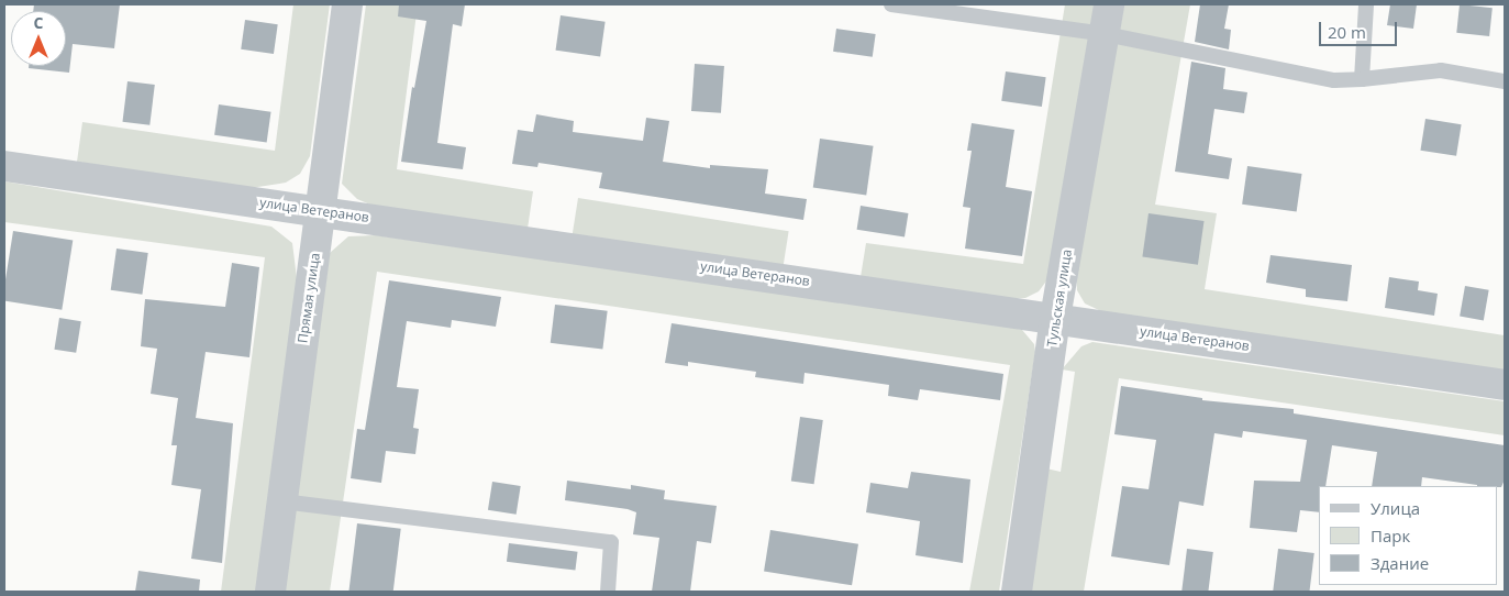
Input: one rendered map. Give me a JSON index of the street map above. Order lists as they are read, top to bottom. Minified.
{"streets":{"street":["улица Ветеранов","Прямая улица","Тульская улица"]},"crossings":[["улица Ветеранов","Прямая улица"],["улица Ветеранов","Тульская улица"]],"legend":["Улица","Парк","Здание"],"scale_bar":"20 m","north":"top"}
